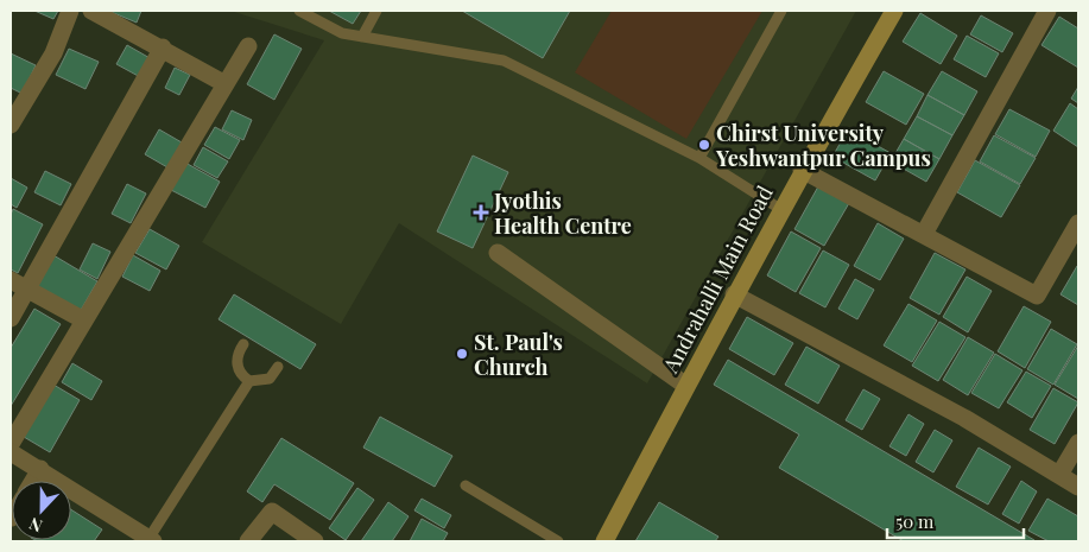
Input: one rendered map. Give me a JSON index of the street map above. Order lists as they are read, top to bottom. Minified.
{"streets":{"main road":["Andrahalli Main Road"]},"places":{"other":["Chirst University Yeshwantpur Campus","St. Paul's Church"],"health":["Jyothis Health Centre"]},"scale_bar":"50 m","north":"bottom"}
